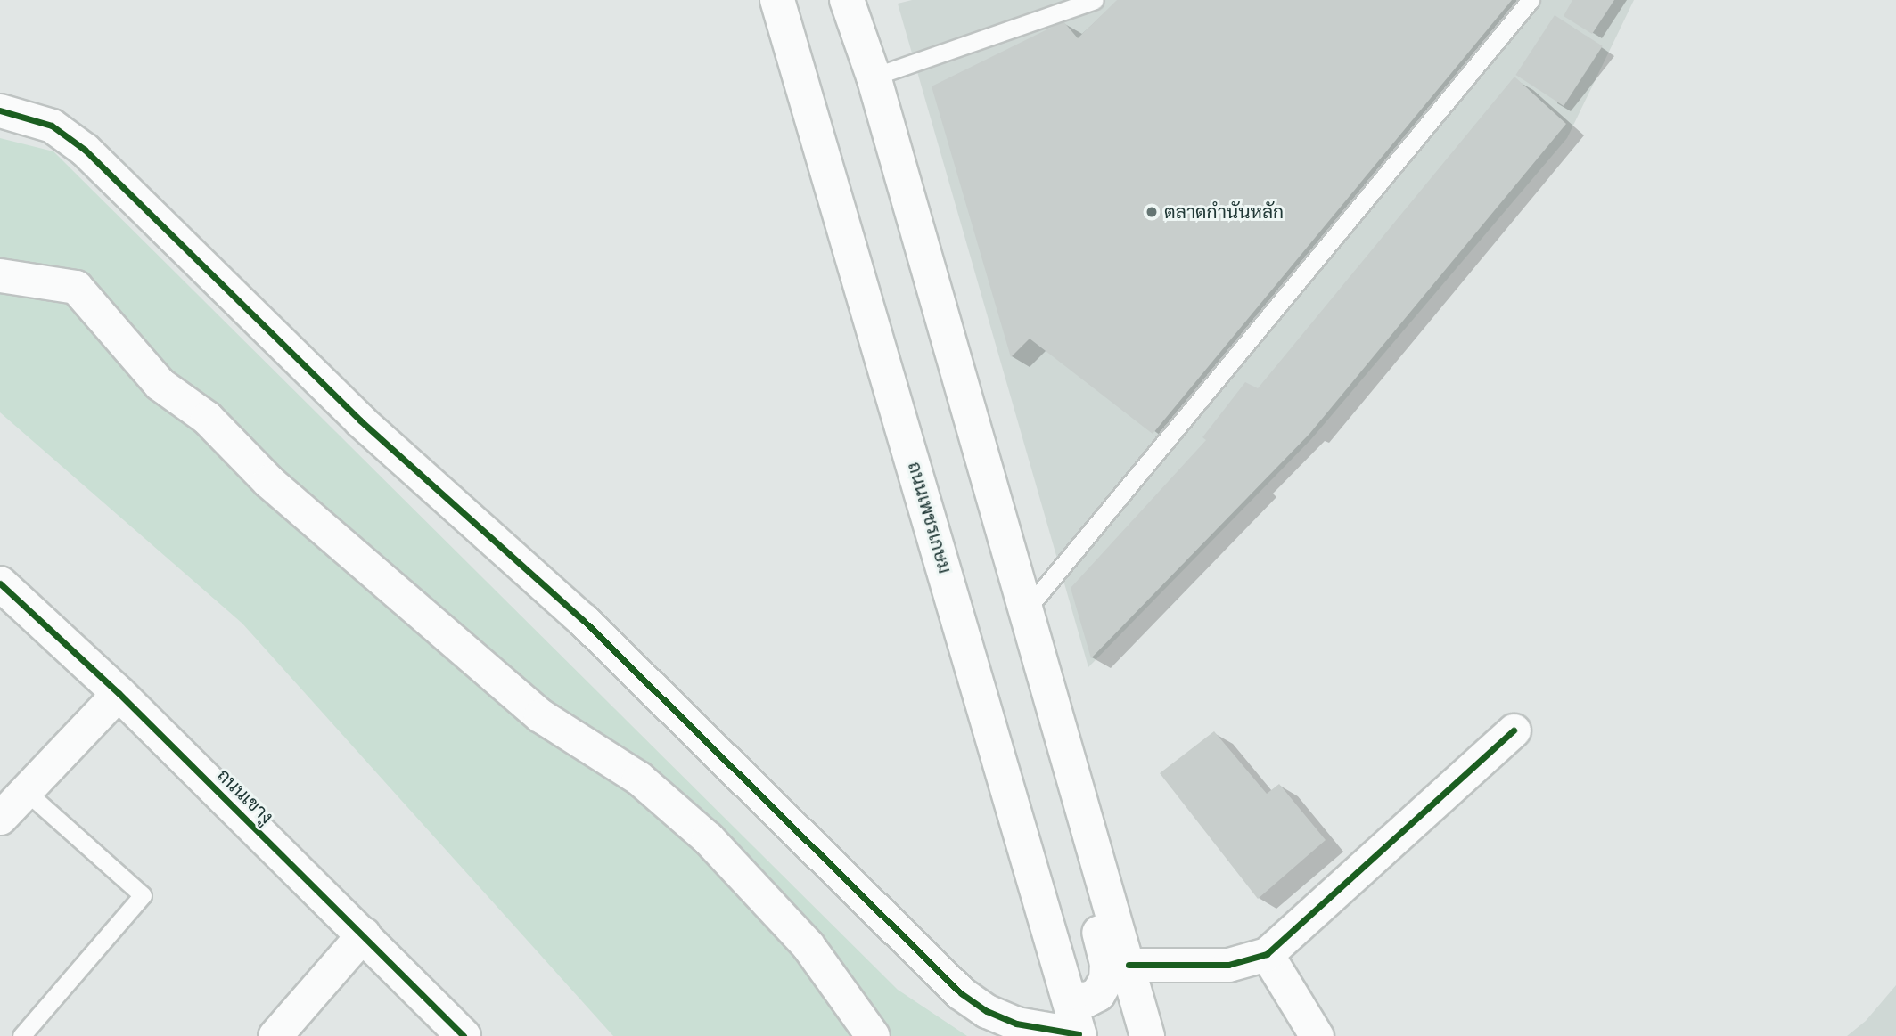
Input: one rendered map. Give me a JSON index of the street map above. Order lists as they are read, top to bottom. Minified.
{"streets":{"main road":["ถนนเพชรเกษม","ถนนเขางู"]},"places":["ตลาดกำนันหลัก"]}
